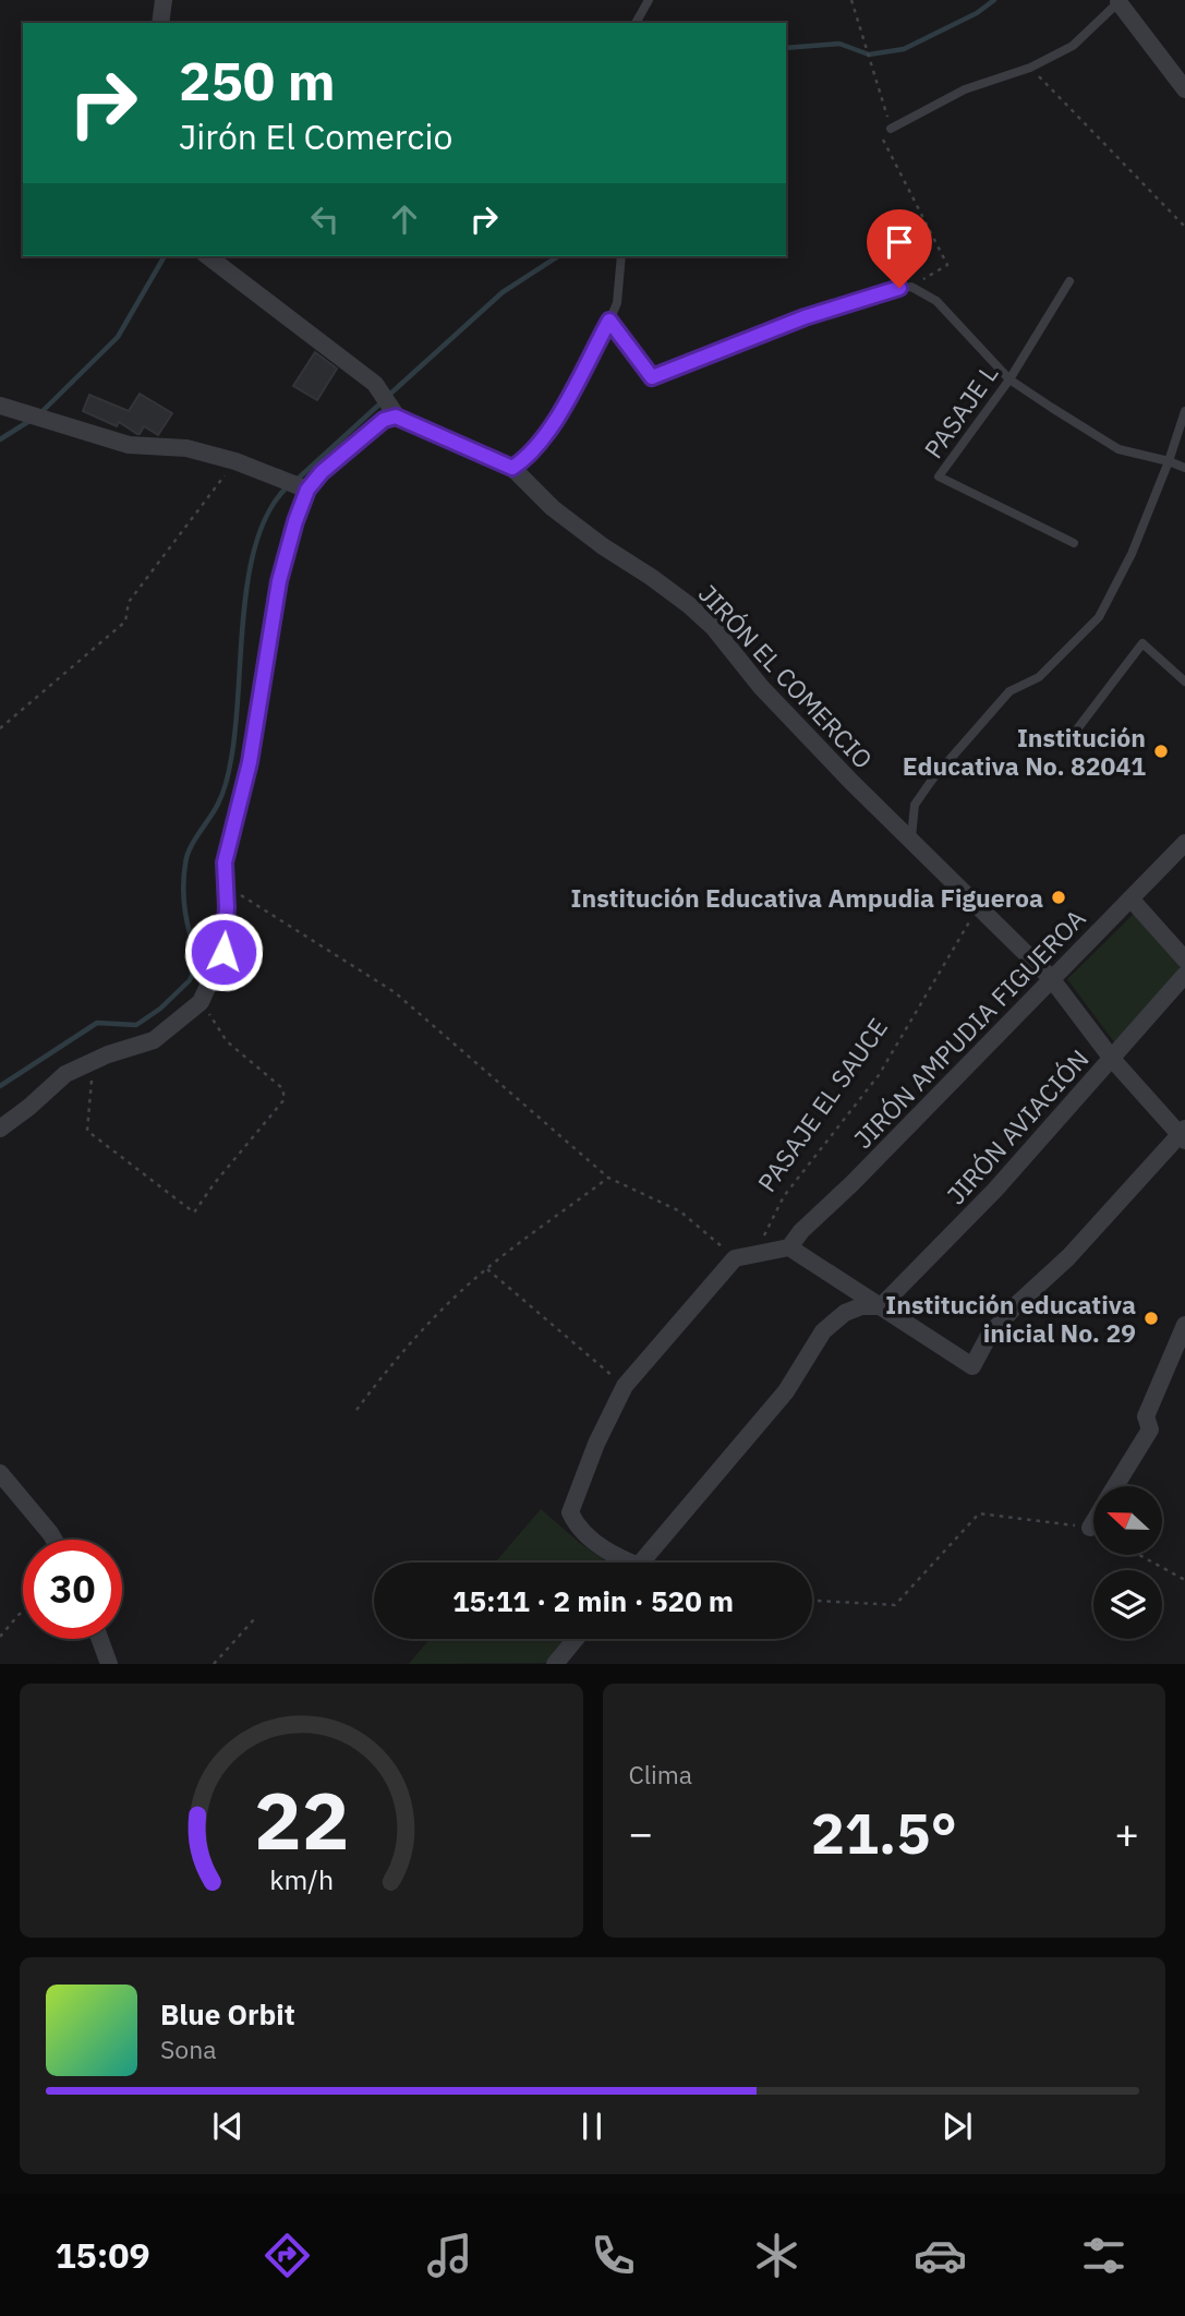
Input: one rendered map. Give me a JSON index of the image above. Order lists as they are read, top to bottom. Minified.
{"streets":{"street":["JIRÓN EL COMERCIO","JIRÓN AMPUDIA FIGUEROA","JIRÓN AVIACIÓN"],"lane":["PASAJE L"],"path":["PASAJE EL SAUCE"]},"crossings":[["JIRÓN EL COMERCIO","JIRÓN AMPUDIA FIGUEROA"],["JIRÓN EL COMERCIO","PASAJE EL SAUCE"],["JIRÓN EL COMERCIO","JIRÓN AVIACIÓN"]],"places":["Institución Educativa No. 82041","Institución Educativa Ampudia Figueroa","Institución educativa inicial No. 29"],"north":"left","page":{"turn":["250 m","Jirón El Comercio"],"limit":"30","trip":"15:11 · 2 min · 520 m","tile":"Clima","heat":["−","21.5°","+"],"song":["Blue Orbit","Sona"],"tabs":"15:09","gauge":["22","km/h"]}}
